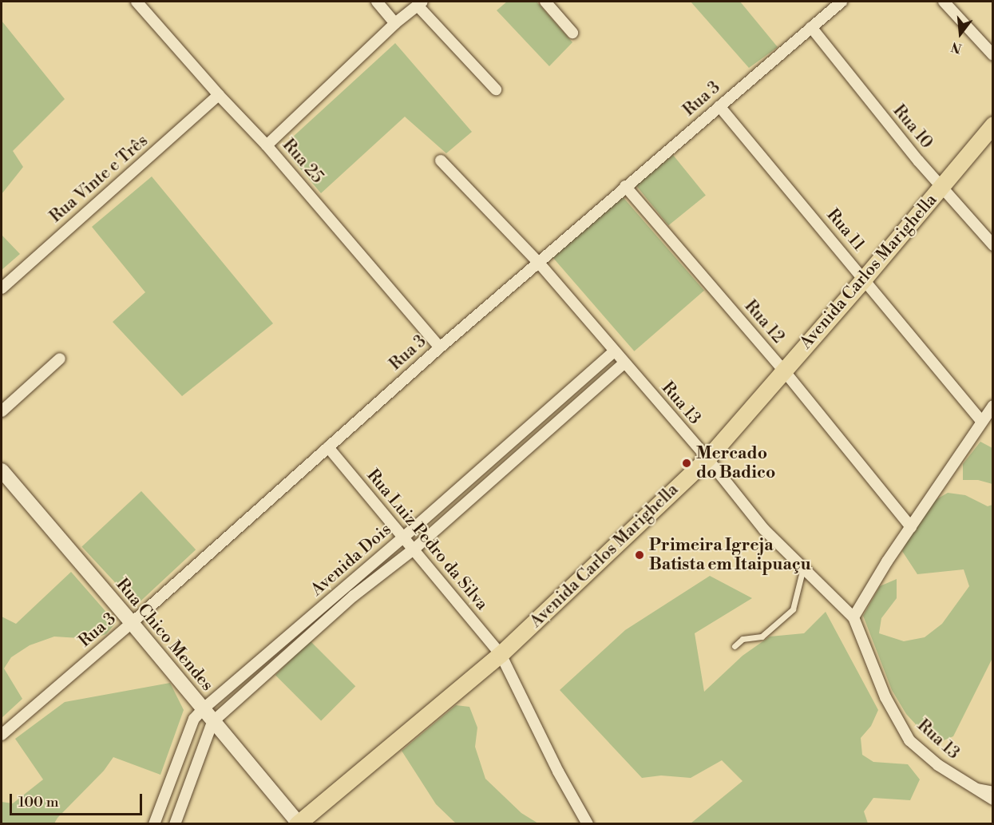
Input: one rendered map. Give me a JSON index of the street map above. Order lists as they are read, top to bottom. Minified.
{"streets":{"main road":["Avenida Carlos Marighella","Rua Chico Mendes"],"street":["Rua 3","Rua 10","Rua 25","Rua Vinte e Três","Rua 11","Rua 12","Rua 13","Rua Luiz Pedro da Silva","Avenida Dois"]},"crossings":[["Rua 3","Rua 10"],["Rua 3","Rua 25"],["Rua 3","Rua 11"],["Rua 3","Rua 12"],["Rua 3","Rua 13"],["Rua 3","Rua Luiz Pedro da Silva"],["Rua 3","Rua Chico Mendes"],["Rua 10","Avenida Carlos Marighella"],["Rua 25","Rua Vinte e Três"],["Rua 11","Avenida Carlos Marighella"],["Avenida Carlos Marighella","Rua 12"],["Avenida Carlos Marighella","Rua 13"],["Avenida Carlos Marighella","Rua Luiz Pedro da Silva"],["Avenida Carlos Marighella","Rua Chico Mendes"],["Rua 13","Avenida Dois"],["Rua Luiz Pedro da Silva","Avenida Dois"],["Avenida Dois","Rua Chico Mendes"]],"places":["Mercado do Badico","Primeira Igreja Batista em Itaipuaçu"],"scale_bar":"100 m","north":"bottom"}
